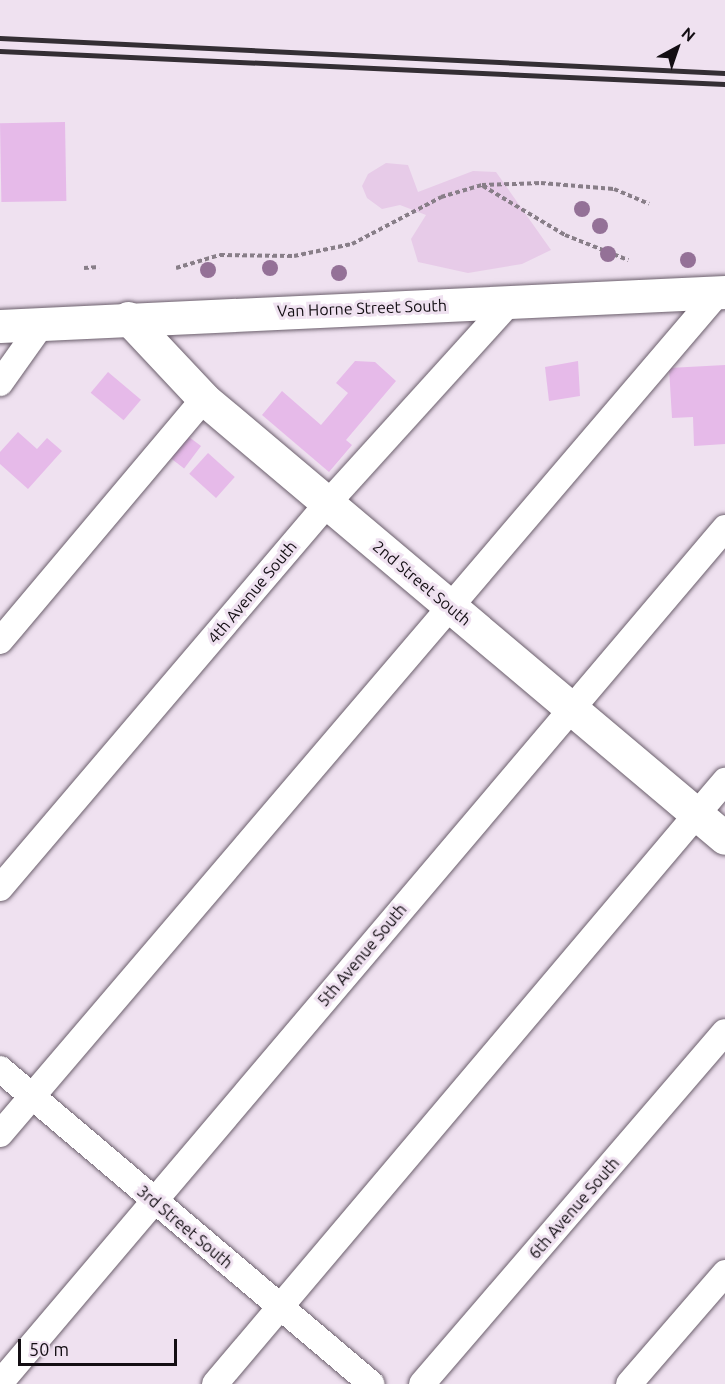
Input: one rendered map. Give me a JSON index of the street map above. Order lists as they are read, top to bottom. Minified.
{"streets":{"main road":["Van Horne Street South","2nd Street South"],"street":["4th Avenue South","5th Avenue South","6th Avenue South","3rd Street South"]},"crossings":[["Van Horne Street South","2nd Street South"],["Van Horne Street South","4th Avenue South"],["2nd Street South","4th Avenue South"],["2nd Street South","5th Avenue South"],["5th Avenue South","3rd Street South"]],"scale_bar":"50 m","north":"top right"}
